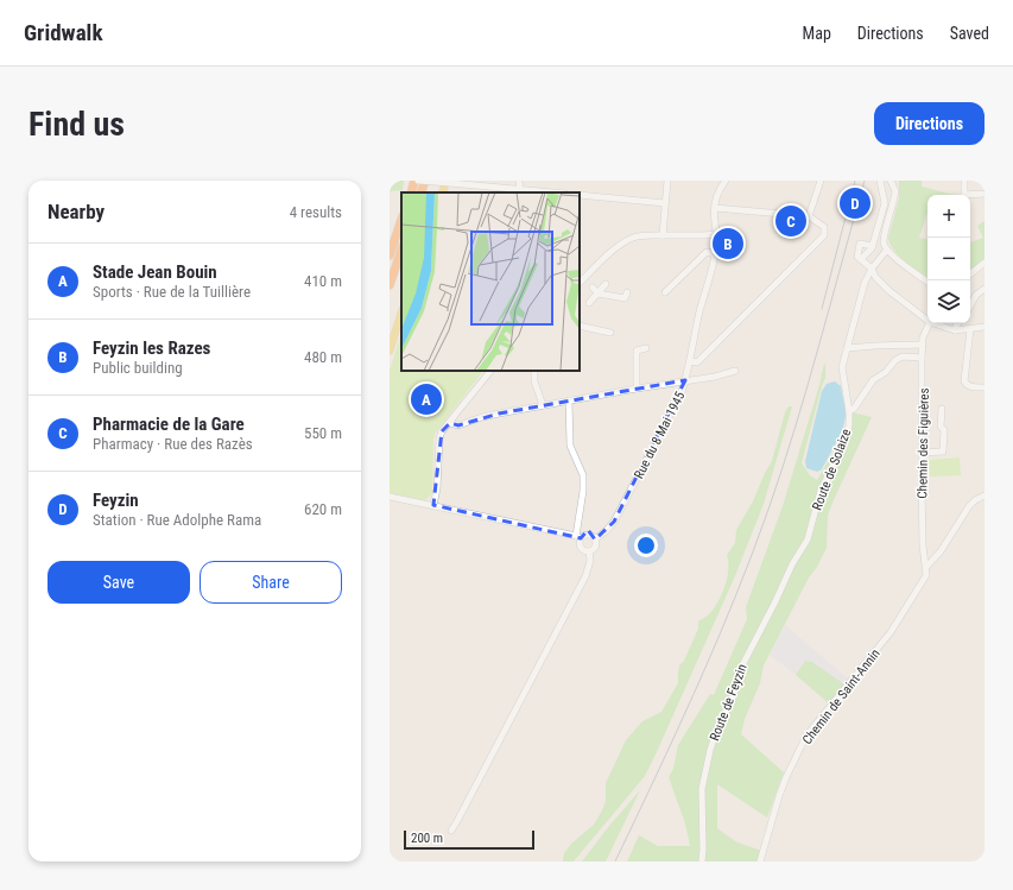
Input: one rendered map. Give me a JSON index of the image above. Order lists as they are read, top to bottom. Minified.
{"streets":{"street":["Rue du 8 Mai 1945","Chemin des Figuières","Route de Solaize","Chemin de Saint-Annin","Route de Feyzin"]},"crossings":[["Chemin des Figuières","Chemin de Saint-Annin"],["Route de Solaize","Route de Feyzin"]],"scale_bar":"200 m","page":{"header":"Gridwalk","nav":["Map","Directions","Saved"],"buttons":["Directions",["Save","Share"]],"title":"Find us","heading":["Nearby","4 results"],"pins":["D","C","B","A"],"map_buttons":["+","−"],"list":[{"mark":"A","name":"Stade Jean Bouin","note":"Sports · Rue de la Tuillière","value":"410 m"},{"mark":"B","name":"Feyzin les Razes","note":"Public building","value":"480 m"},{"mark":"C","name":"Pharmacie de la Gare","note":"Pharmacy · Rue des Razès","value":"550 m"},{"mark":"D","name":"Feyzin","note":"Station · Rue Adolphe Rama","value":"620 m"}],"scale":"200 m"}}
